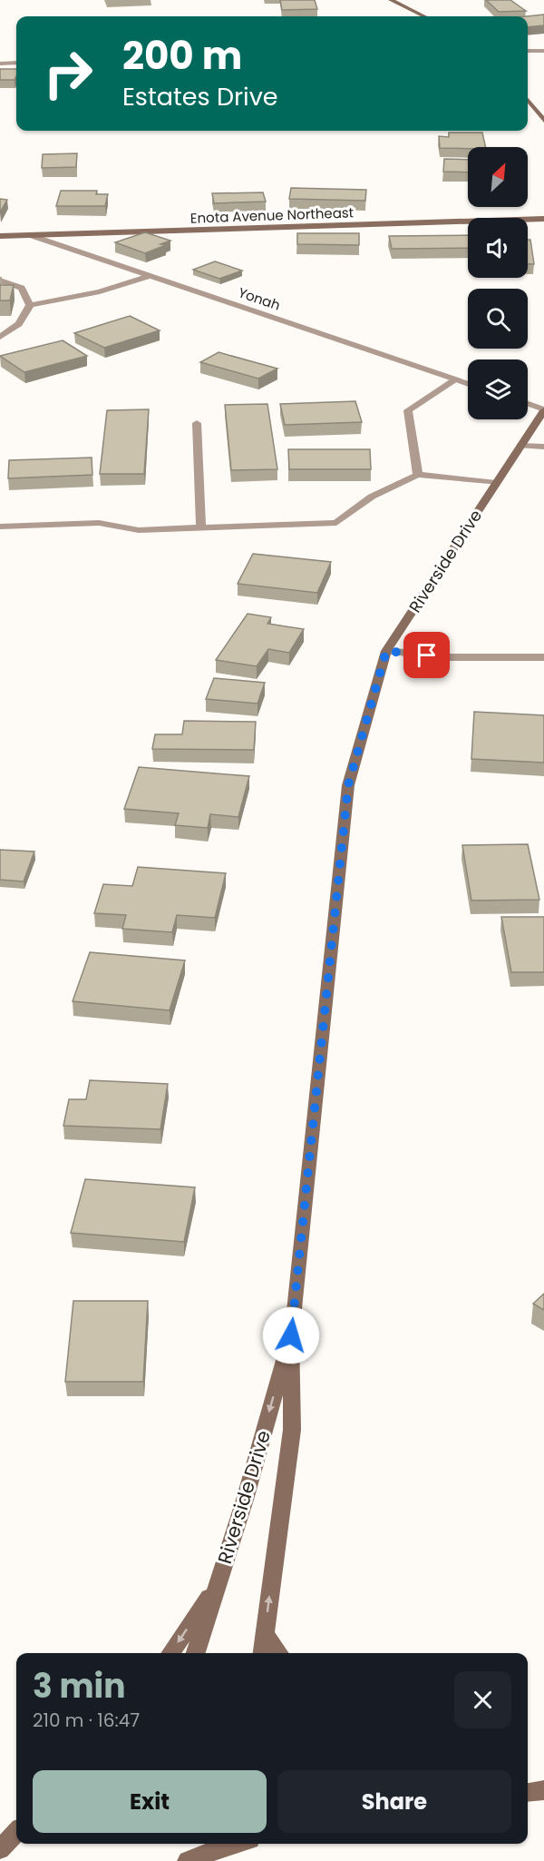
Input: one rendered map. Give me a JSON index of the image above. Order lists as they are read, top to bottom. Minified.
{"streets":{"street":["Enota Avenue Northeast","Yonah","Riverside Drive"]},"crossings":[["Enota Avenue Northeast","Yonah"]],"north":"top right","page":{"turn":["200 m","Estates Drive"],"heading":["3 min","210 m · 16:47"],"buttons":["Exit","Share"]}}
